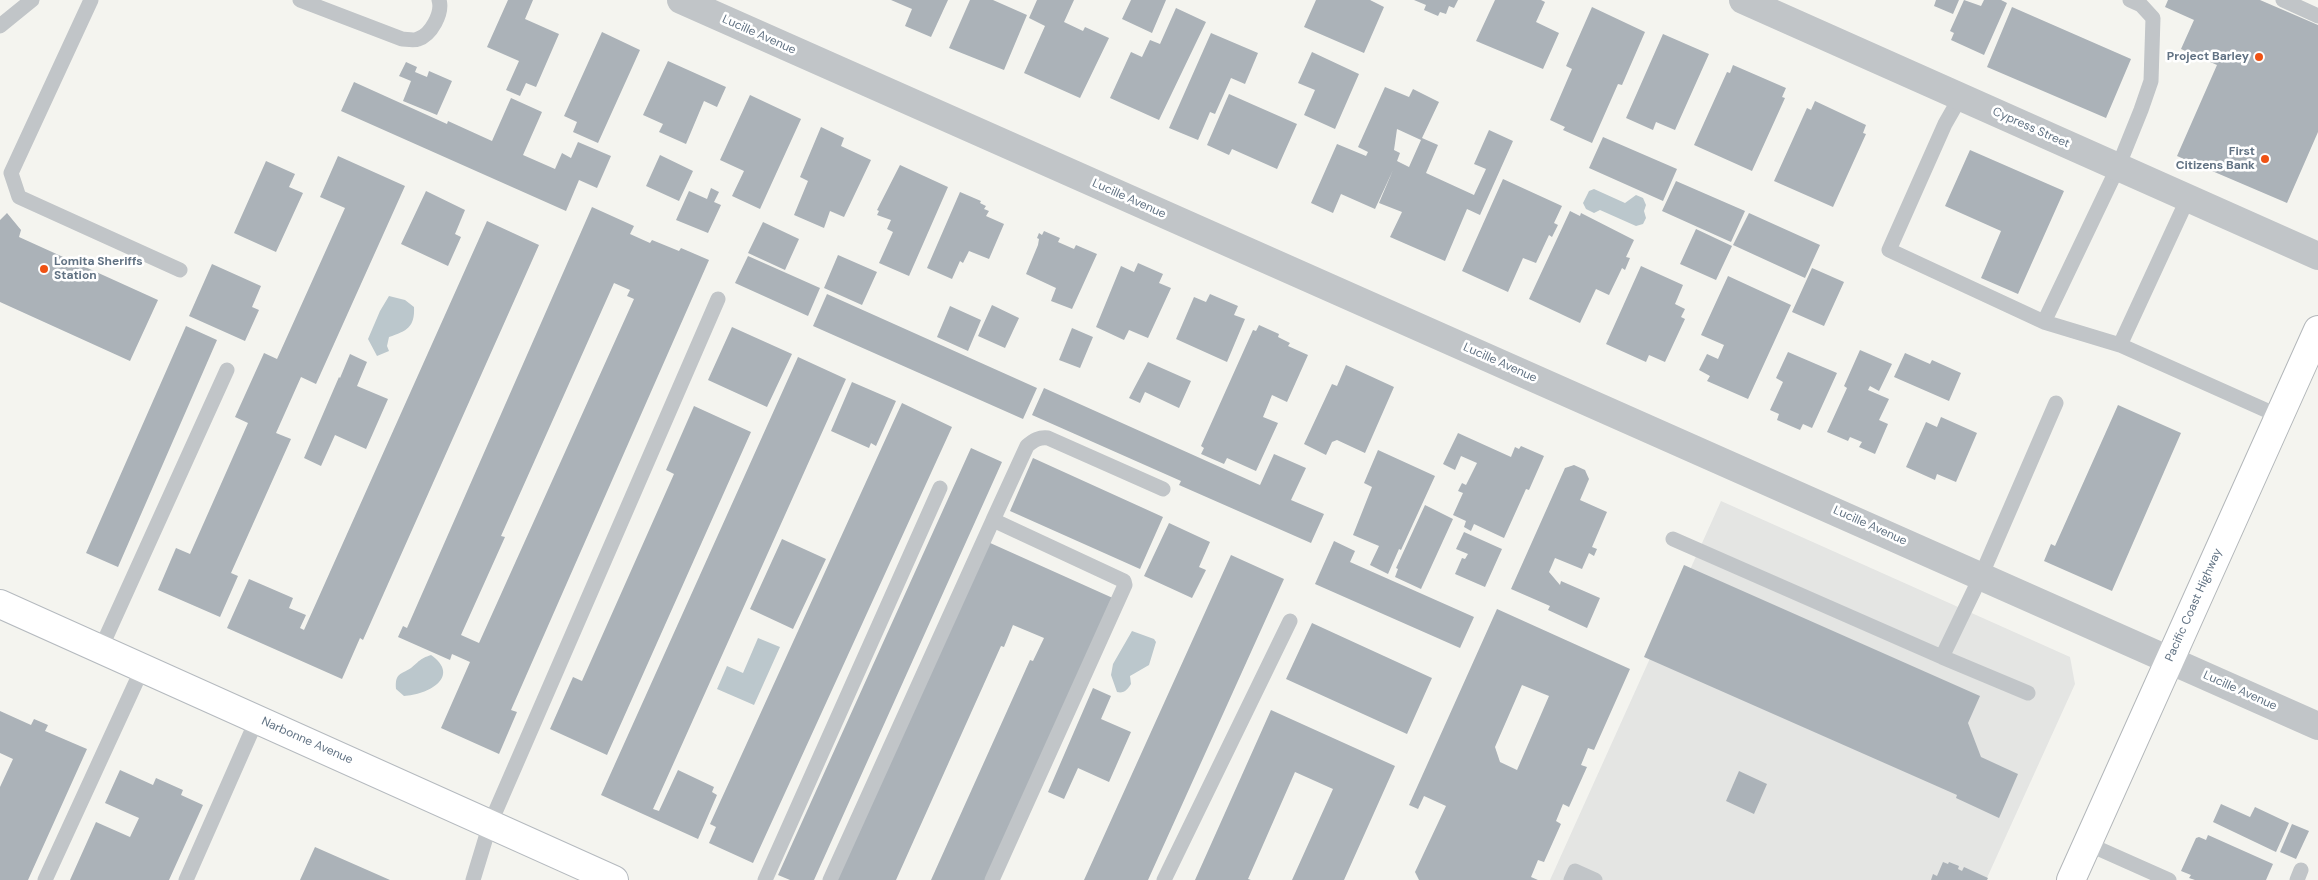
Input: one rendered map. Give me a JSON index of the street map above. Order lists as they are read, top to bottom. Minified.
{"streets":{"main road":["Pacific Coast Highway","Narbonne Avenue"],"street":["Lucille Avenue","Cypress Street"]},"crossings":[["Lucille Avenue","Pacific Coast Highway"]],"places":["Project Barley","First Citizens Bank","Lomita Sheriffs Station"]}
